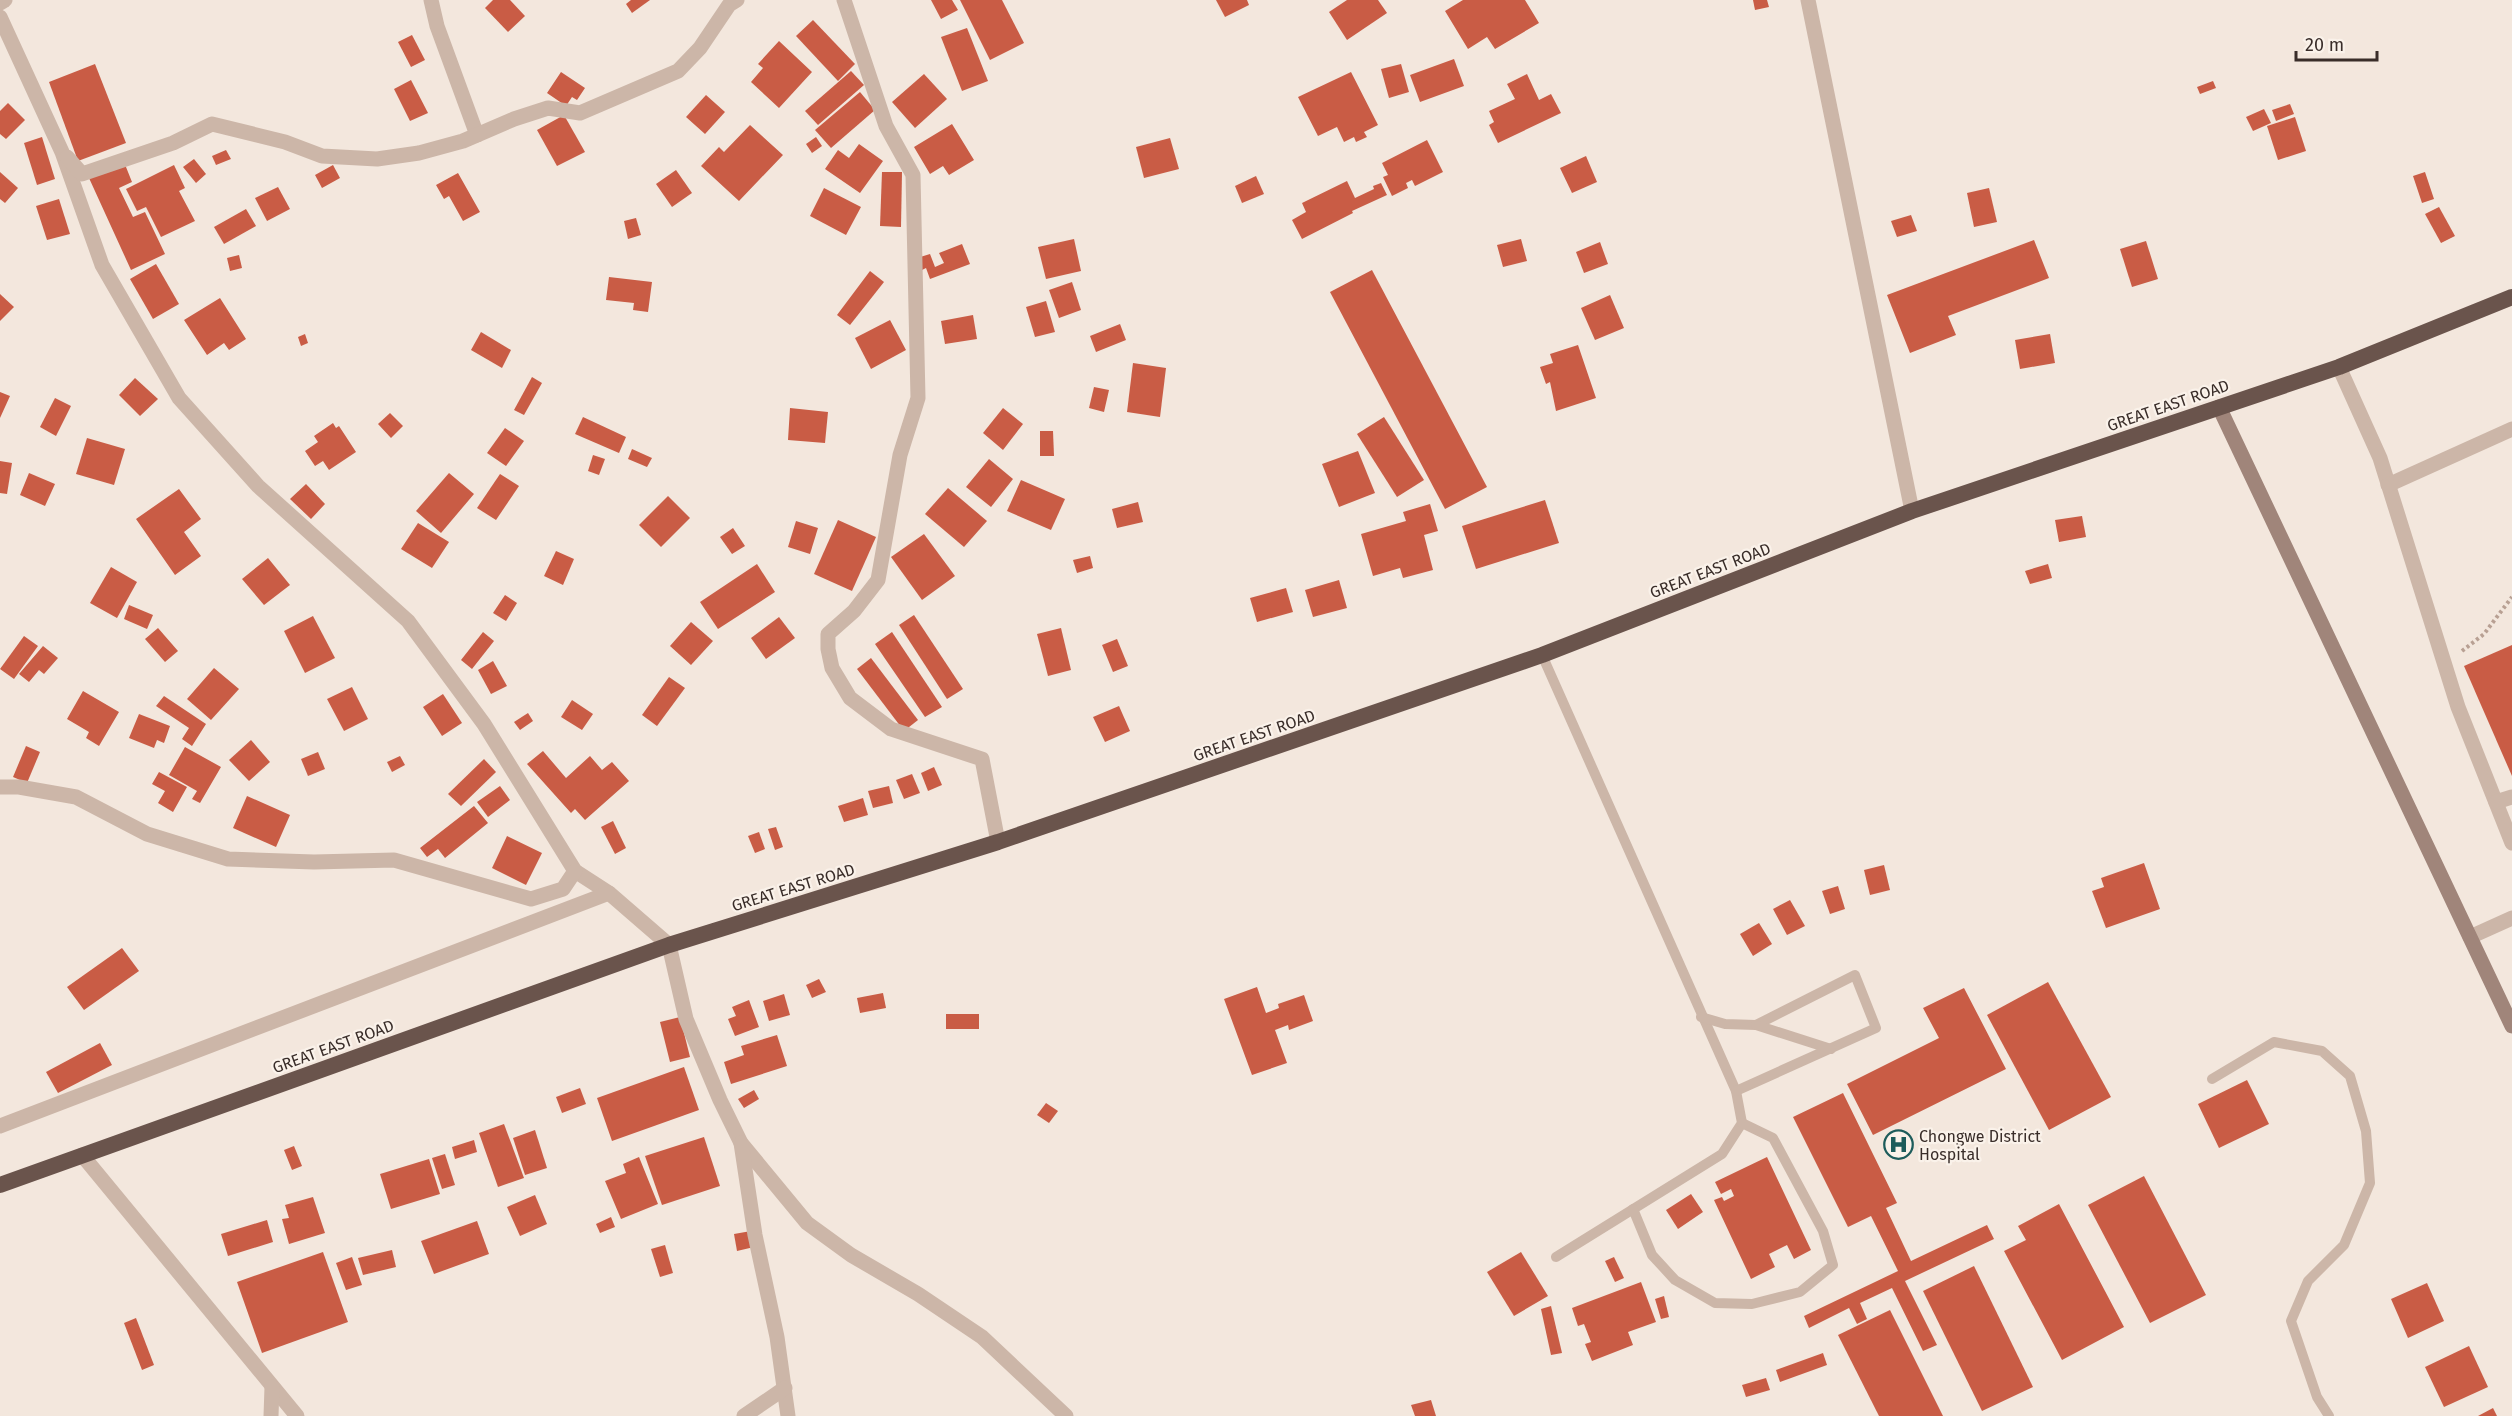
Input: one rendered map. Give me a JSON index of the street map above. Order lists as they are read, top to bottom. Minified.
{"streets":{"highway":["GREAT EAST ROAD"]},"places":{"hospital":["Chongwe District Hospital"]},"scale_bar":"20 m"}
